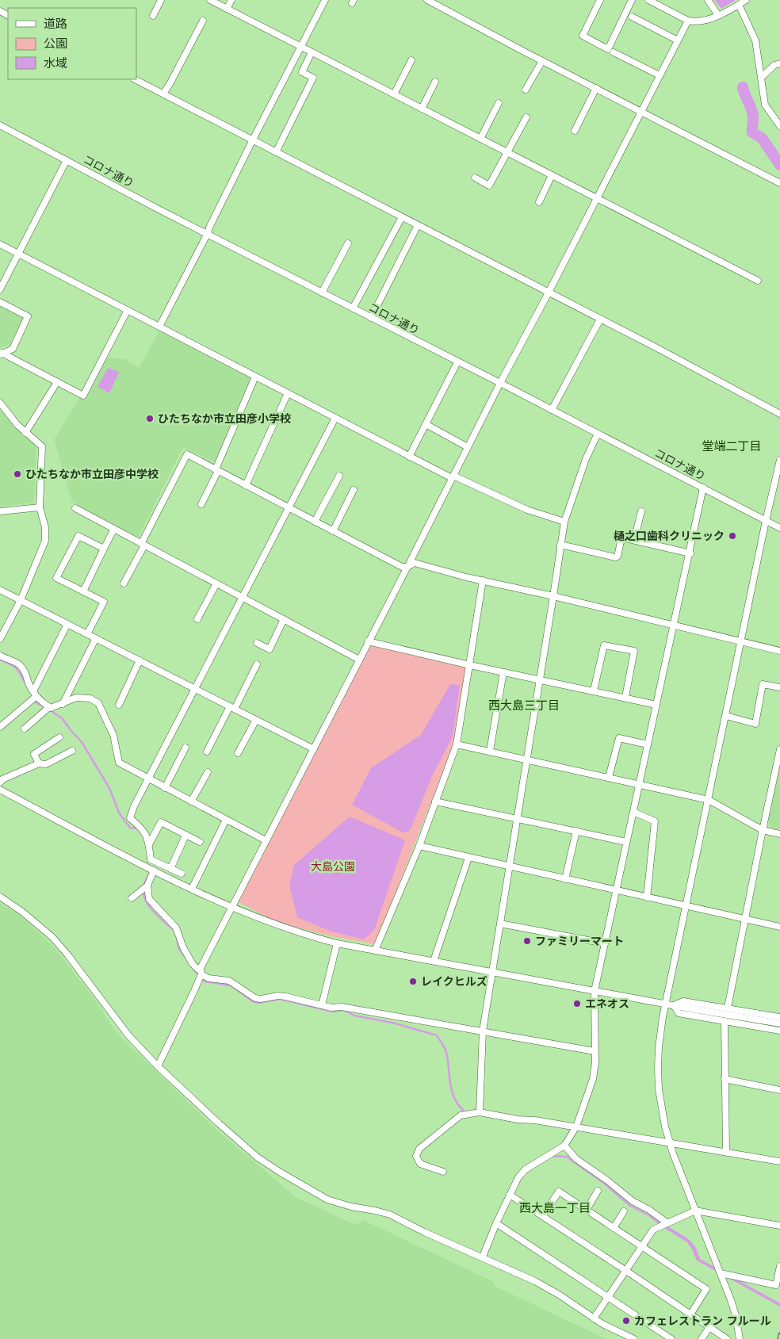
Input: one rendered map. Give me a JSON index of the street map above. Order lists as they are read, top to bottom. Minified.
{"streets":{"street":["コロナ通り"]},"districts":["堂端二丁目","西大島三丁目","西大島一丁目"],"parks":["大島公園"],"places":["ひたちなか市立田彦小学校","ひたちなか市立田彦中学校","樋之口歯科クリニック","ファミリーマート","レイクヒルズ","エネオス","カフェレストラン フルール"],"legend":["道路","公園","水域"]}
